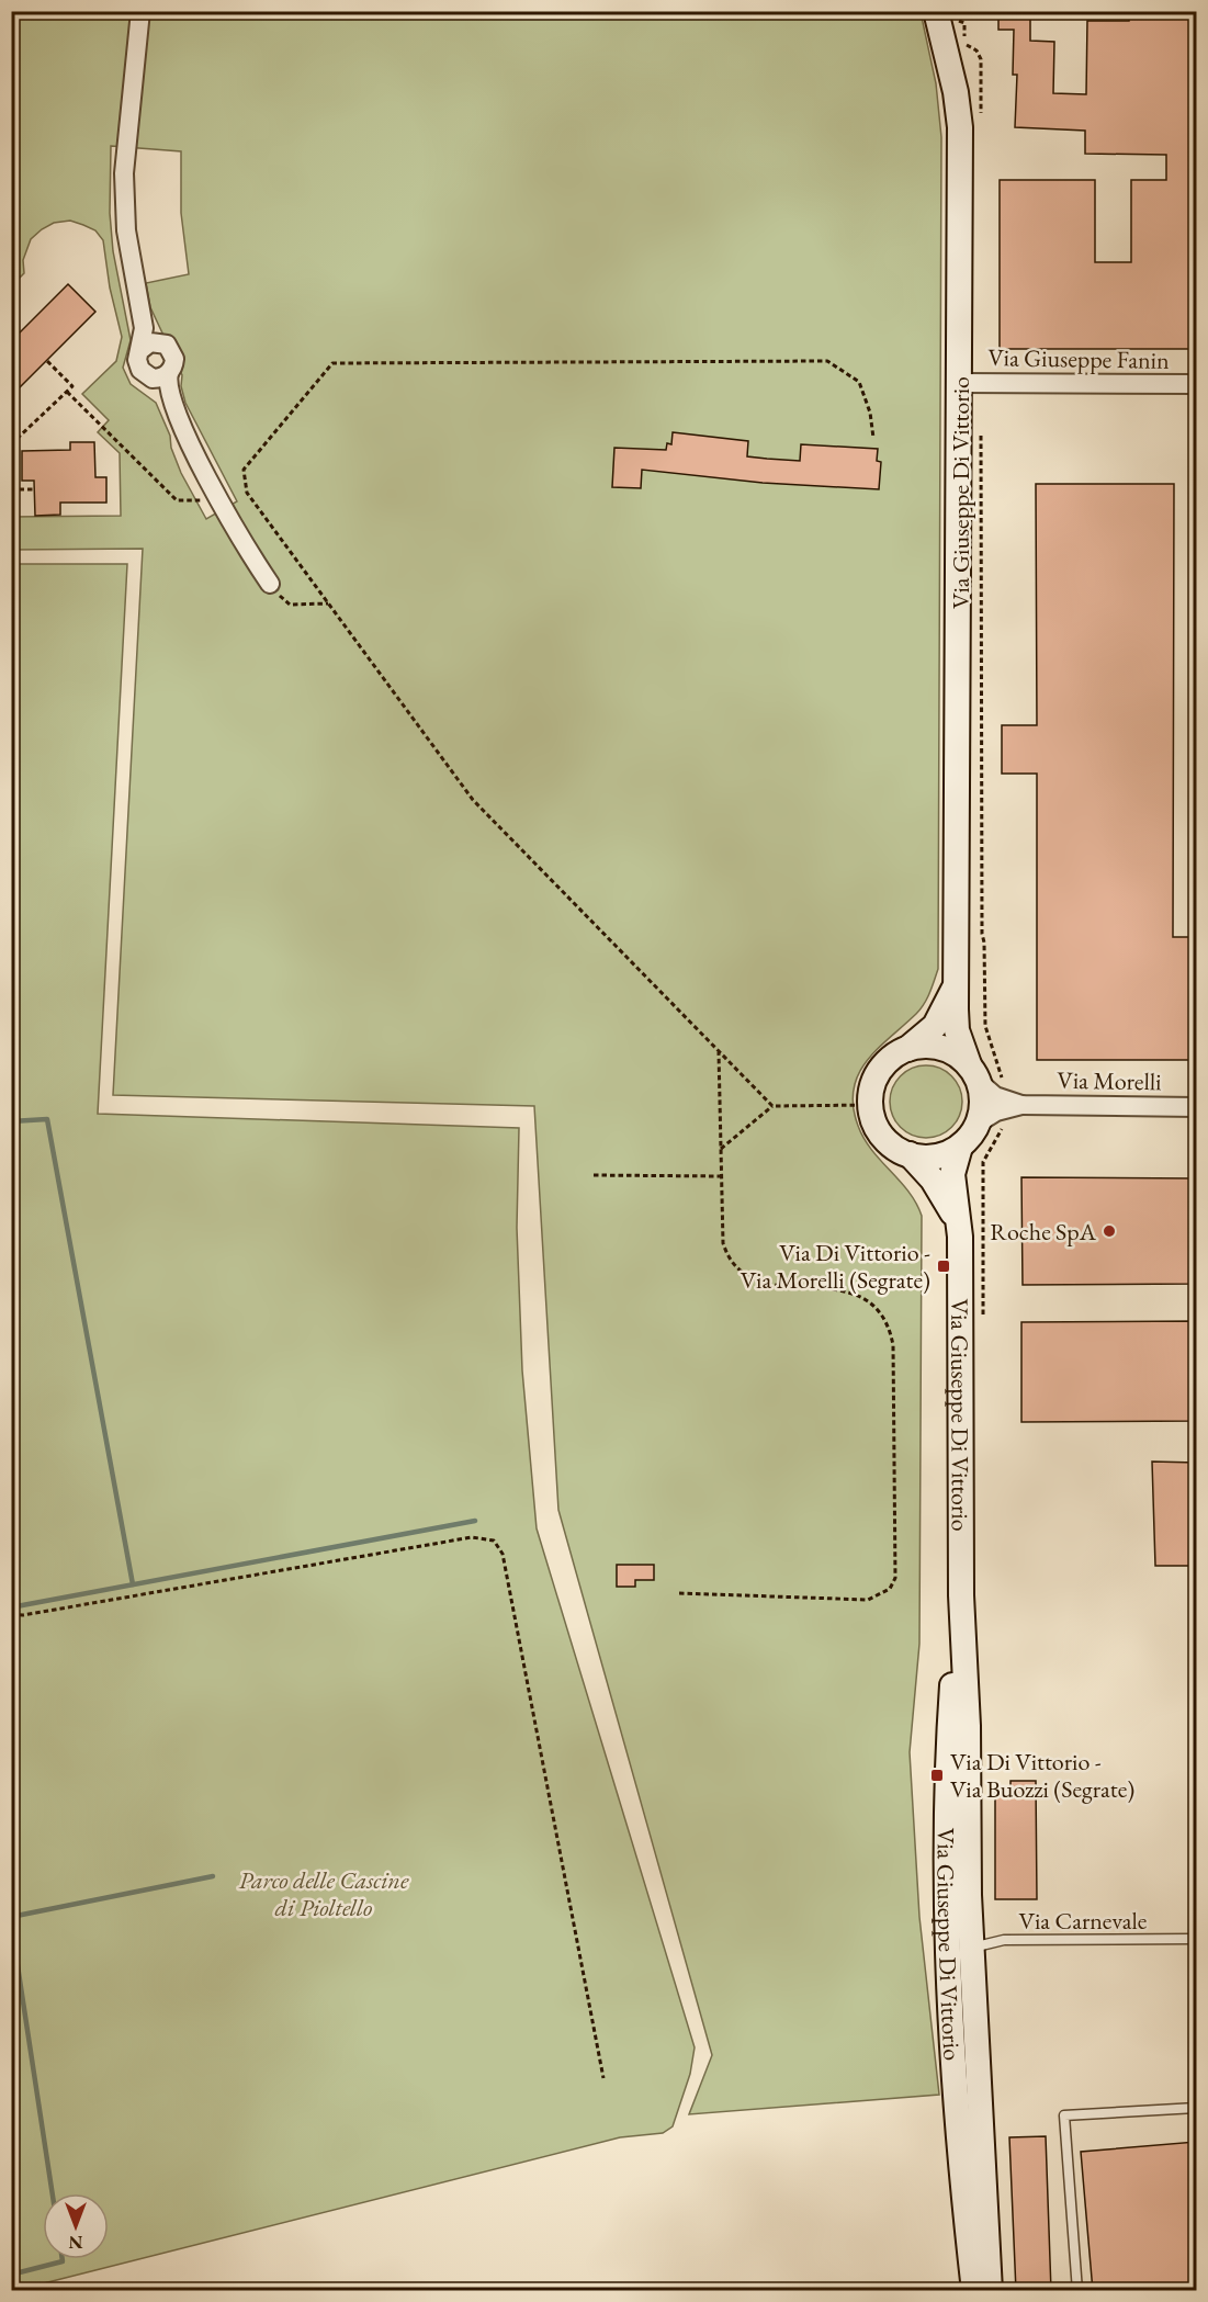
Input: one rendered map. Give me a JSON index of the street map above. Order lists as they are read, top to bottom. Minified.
{"streets":{"main road":["Via Giuseppe Di Vittorio"],"street":["Via Giuseppe Fanin","Via Morelli"],"lane":["Via Carnevale"]},"crossings":[["Via Giuseppe Fanin","Via Giuseppe Di Vittorio"],["Via Giuseppe Di Vittorio","Via Morelli"],["Via Giuseppe Di Vittorio","Via Carnevale"]],"parks":["Parco delle Cascine di Pioltello"],"places":{"other":["Roche SpA"],"transit":["Via Di Vittorio - Via Morelli (Segrate)","Via Di Vittorio - Via Buozzi (Segrate)"]},"north":"bottom"}
